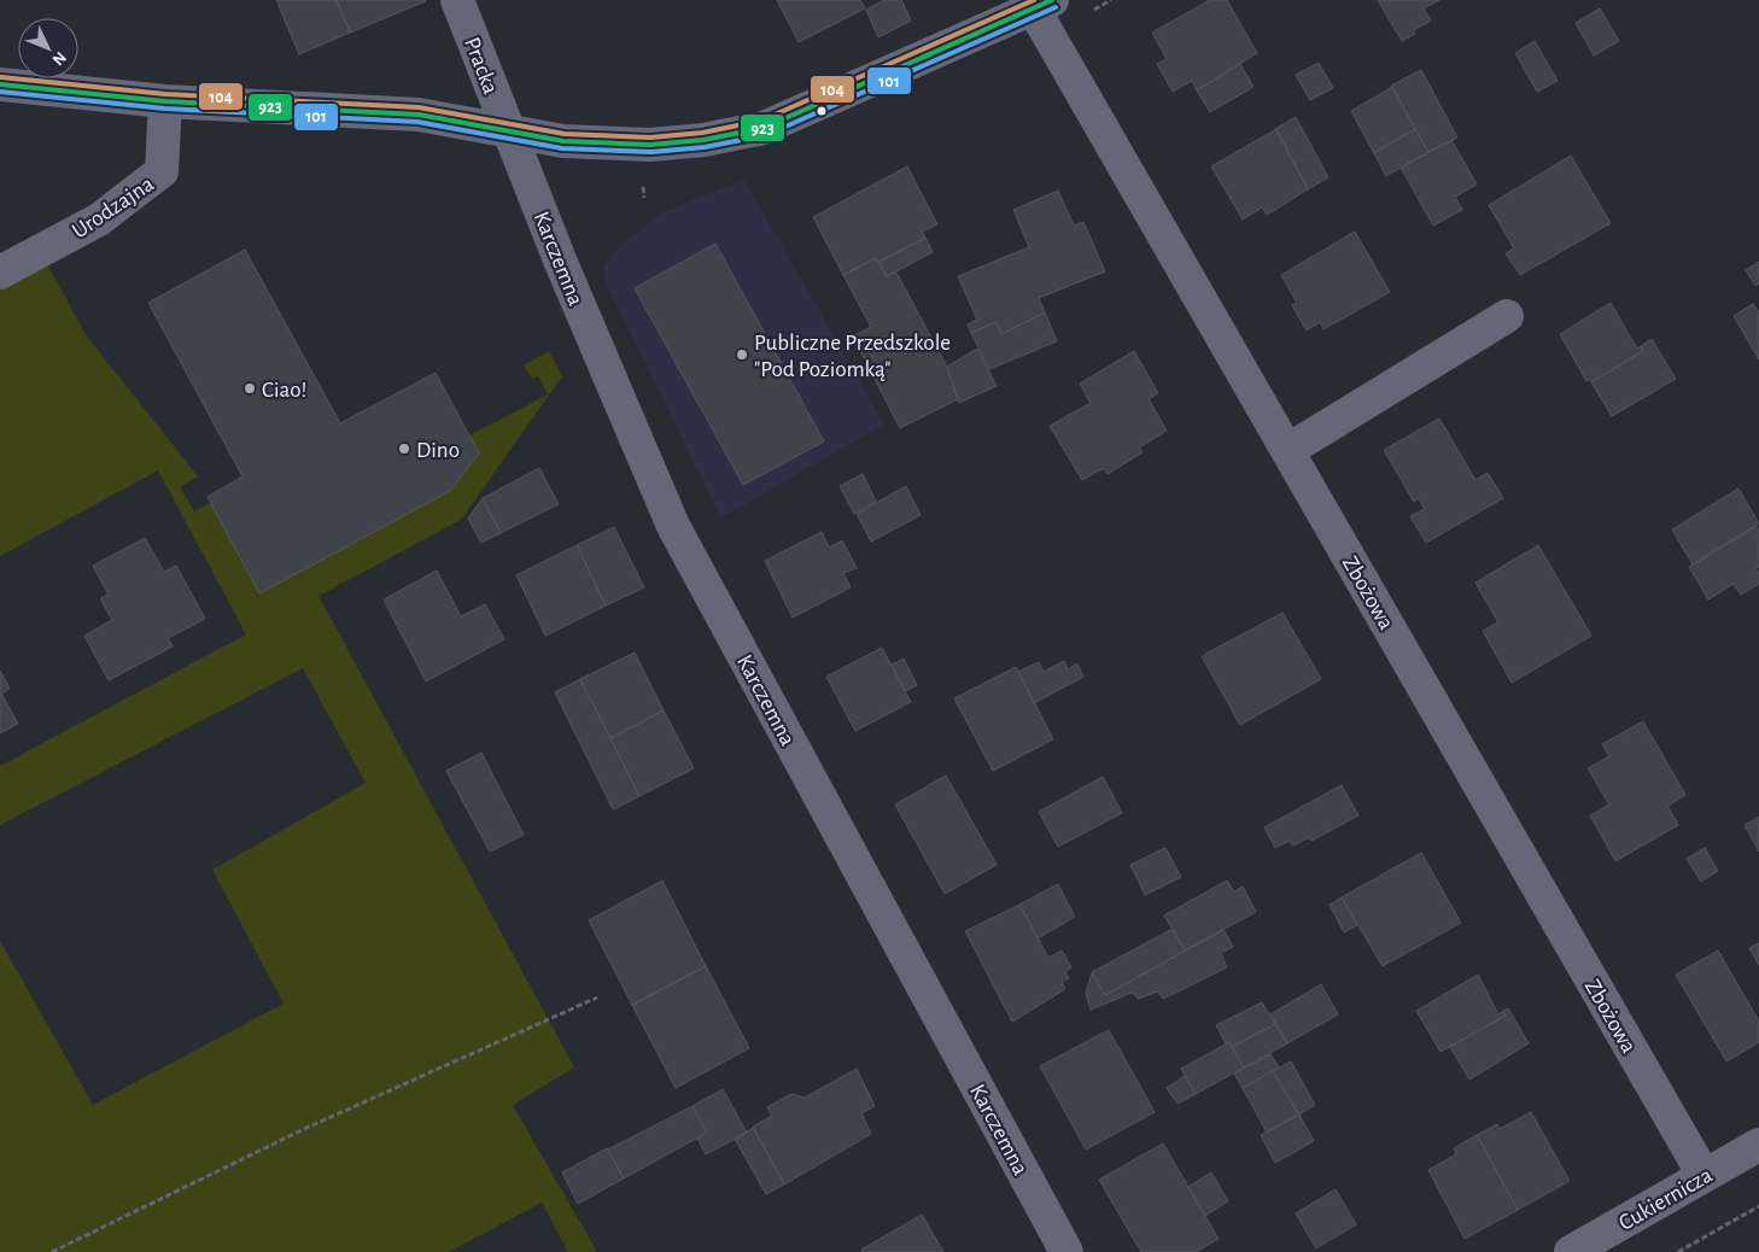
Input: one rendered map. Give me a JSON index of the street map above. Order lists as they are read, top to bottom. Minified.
{"streets":{"street":["Pracka","Urodzajna","Karczemna","Zbożowa","Cukiernicza"]},"crossings":[["Pracka","Karczemna"],["Zbożowa","Cukiernicza"]],"places":["Publiczne Przedszkole \"Pod Poziomką\"","Ciao!","Dino"],"lines":["transit line 923","transit line 104","transit line 101"],"north":"bottom right"}
